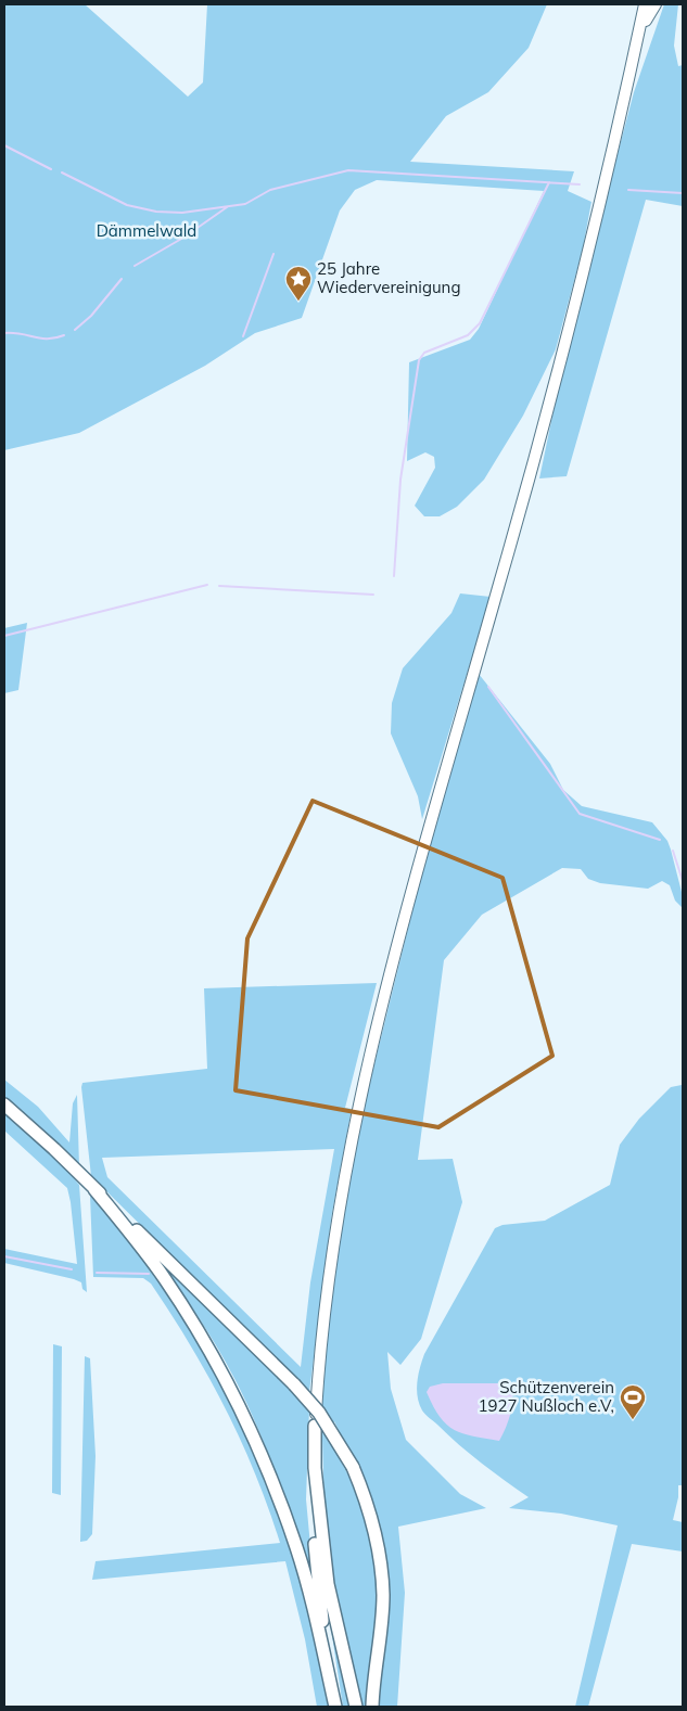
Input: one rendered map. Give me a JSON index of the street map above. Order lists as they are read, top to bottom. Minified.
{"parks":["Dämmelwald"],"places":{"place":["25 Jahre Wiedervereinigung"],"sports":["Schützenverein 1927 Nußloch e.V,"]}}
